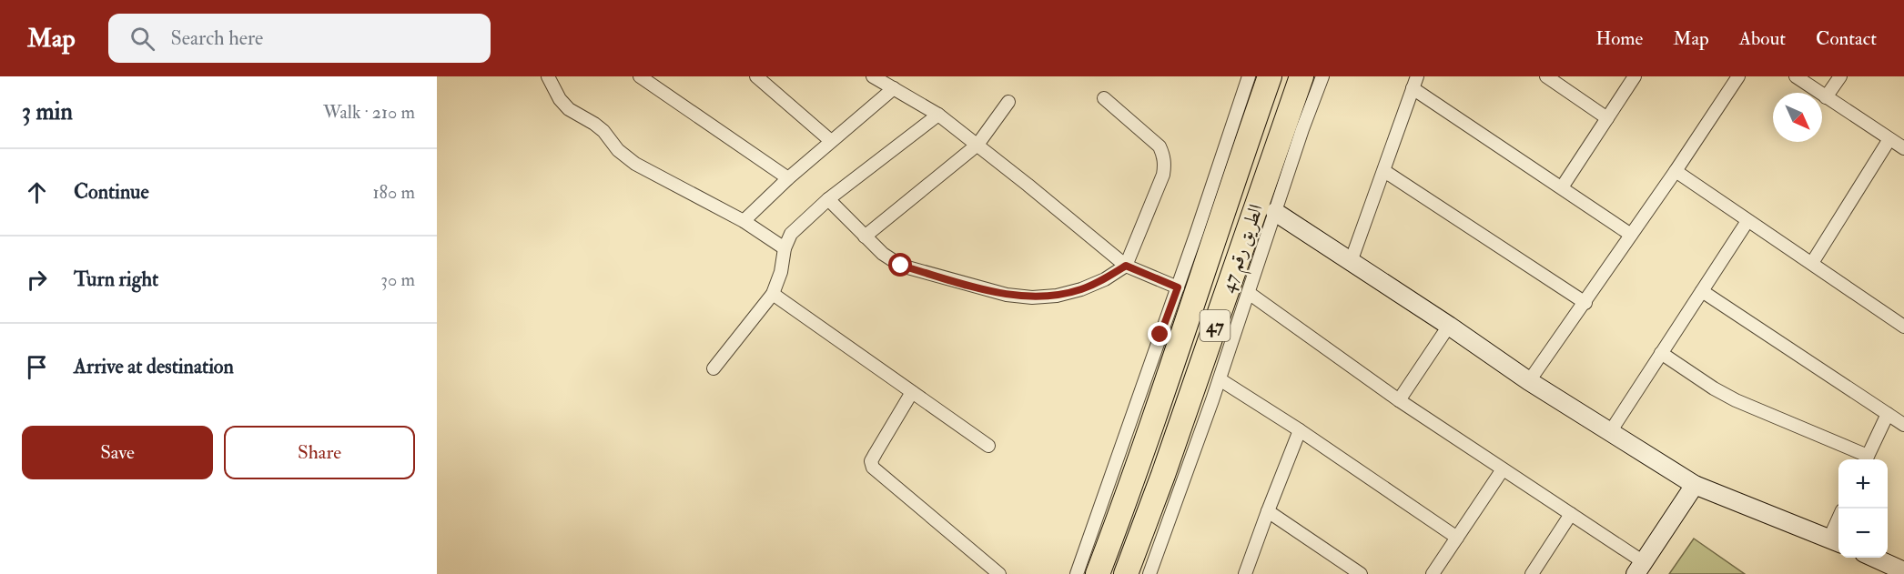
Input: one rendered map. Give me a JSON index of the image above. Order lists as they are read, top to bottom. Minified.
{"streets":{"highway":["الطريق رقم 47","47"]},"north":"bottom right","page":{"header":"Map","search":"Search here","nav":["Home","Map","About","Contact"],"heading":["3 min","Walk · 210 m"],"list":[["Continue","180 m"],["Turn right","30 m"],"Arrive at destination"],"buttons":["Save","Share"],"map_buttons":["+","−"]}}
